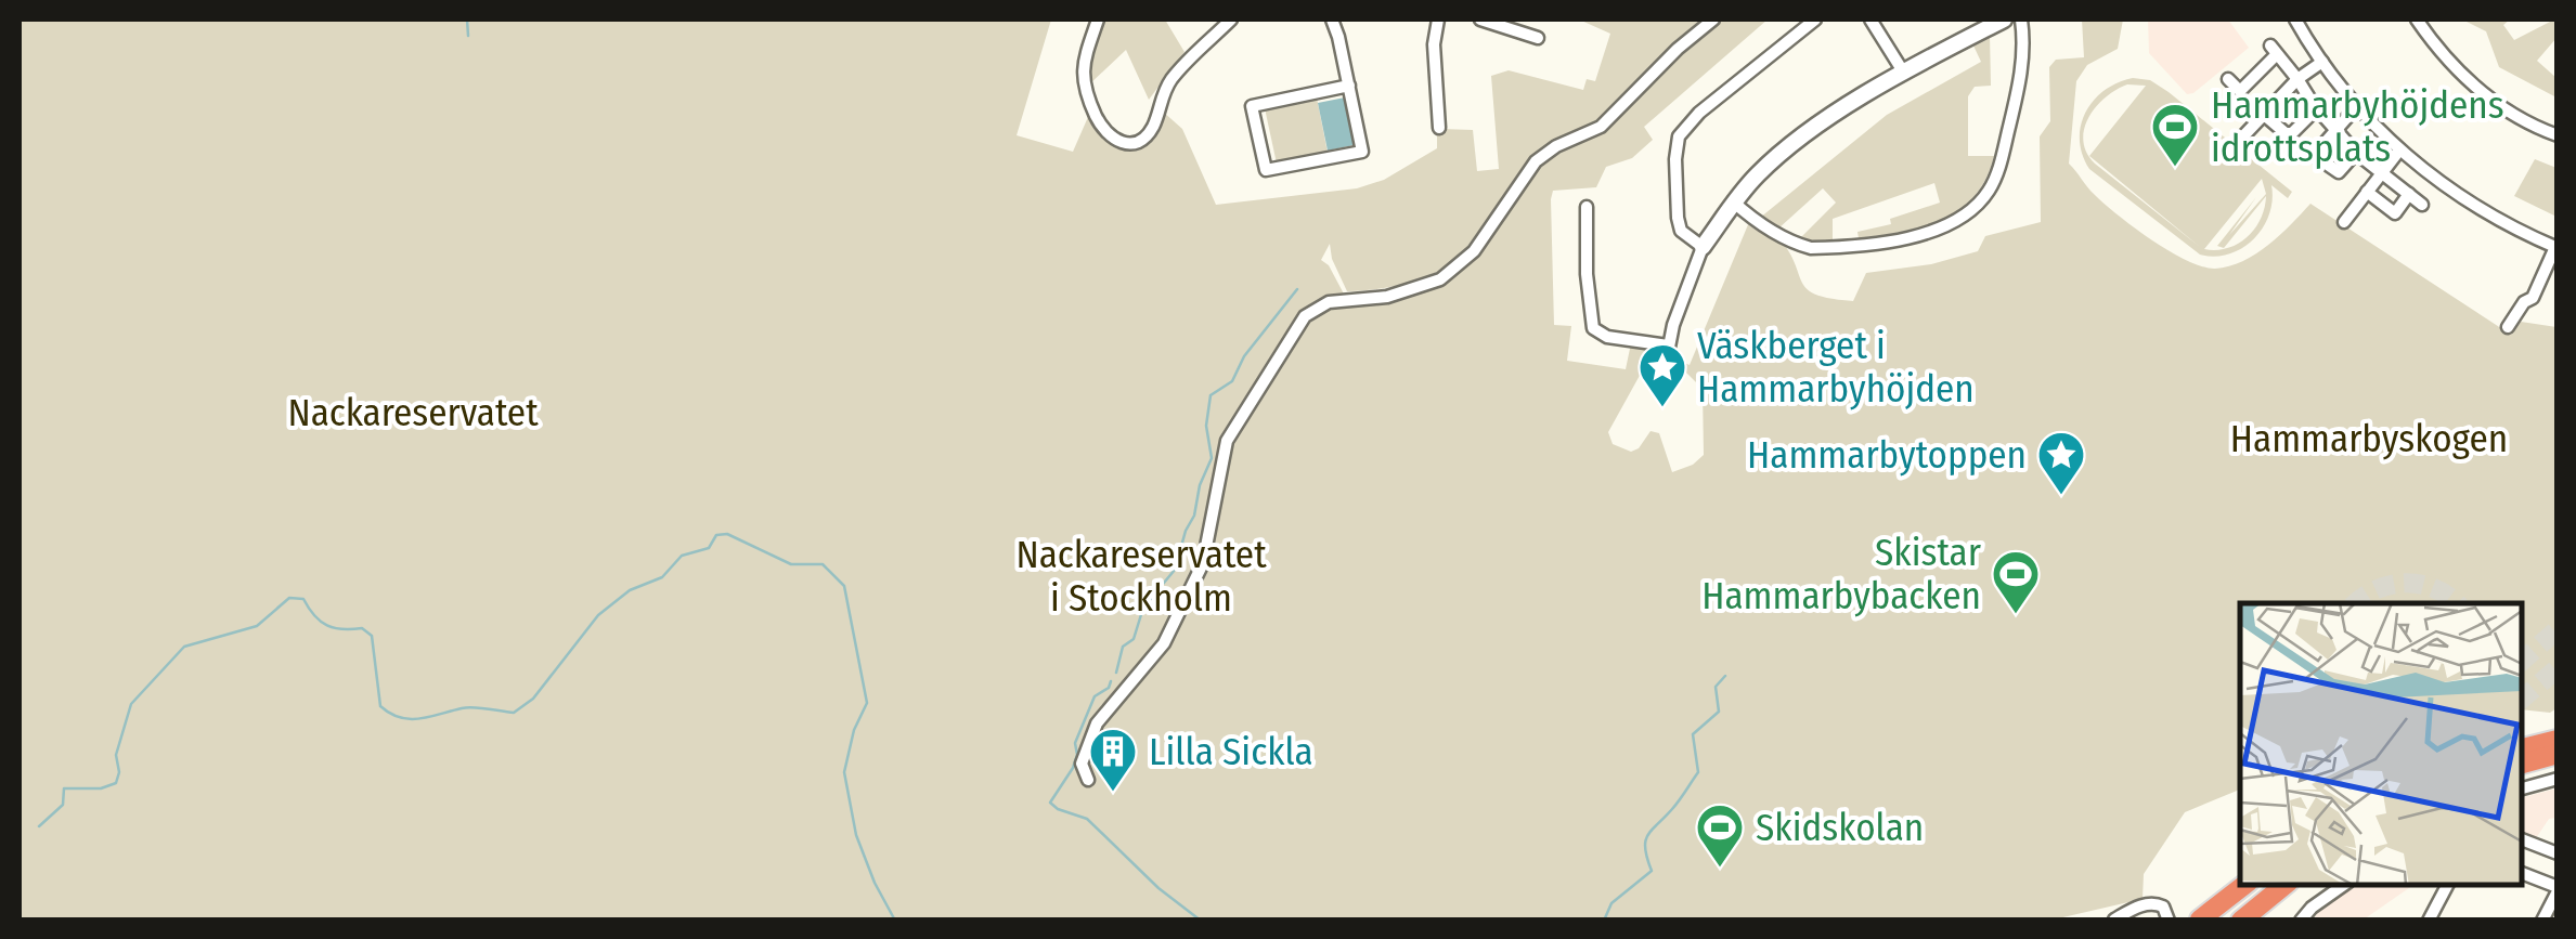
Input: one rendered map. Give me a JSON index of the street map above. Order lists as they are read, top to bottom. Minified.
{"parks":["Nackareservatet","Hammarbyskogen","Nackareservatet i Stockholm"],"places":{"sports":["Hammarbyhöjdens idrottsplats","Skistar Hammarbybacken","Skidskolan"],"place":["Väskberget i Hammarbyhöjden","Hammarbytoppen"],"building":["Lilla Sickla"]}}
